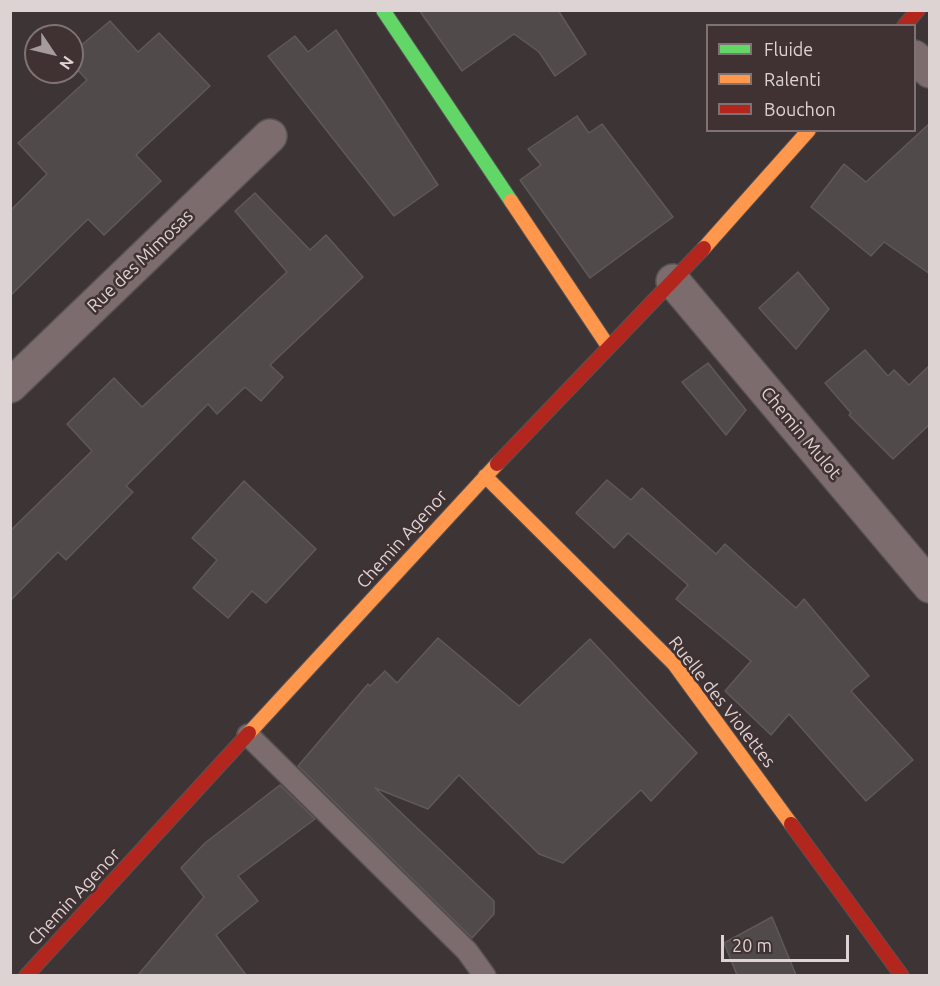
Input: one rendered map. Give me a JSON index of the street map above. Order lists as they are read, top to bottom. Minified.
{"streets":{"main road":["Chemin Agenor","Ruelle des Violettes"],"street":["Rue des Mimosas","Chemin Mulot"]},"crossings":[["Chemin Mulot","Chemin Agenor"],["Chemin Agenor","Ruelle des Violettes"]],"legend":["Fluide","Ralenti","Bouchon"],"scale_bar":"20 m","north":"bottom right"}
